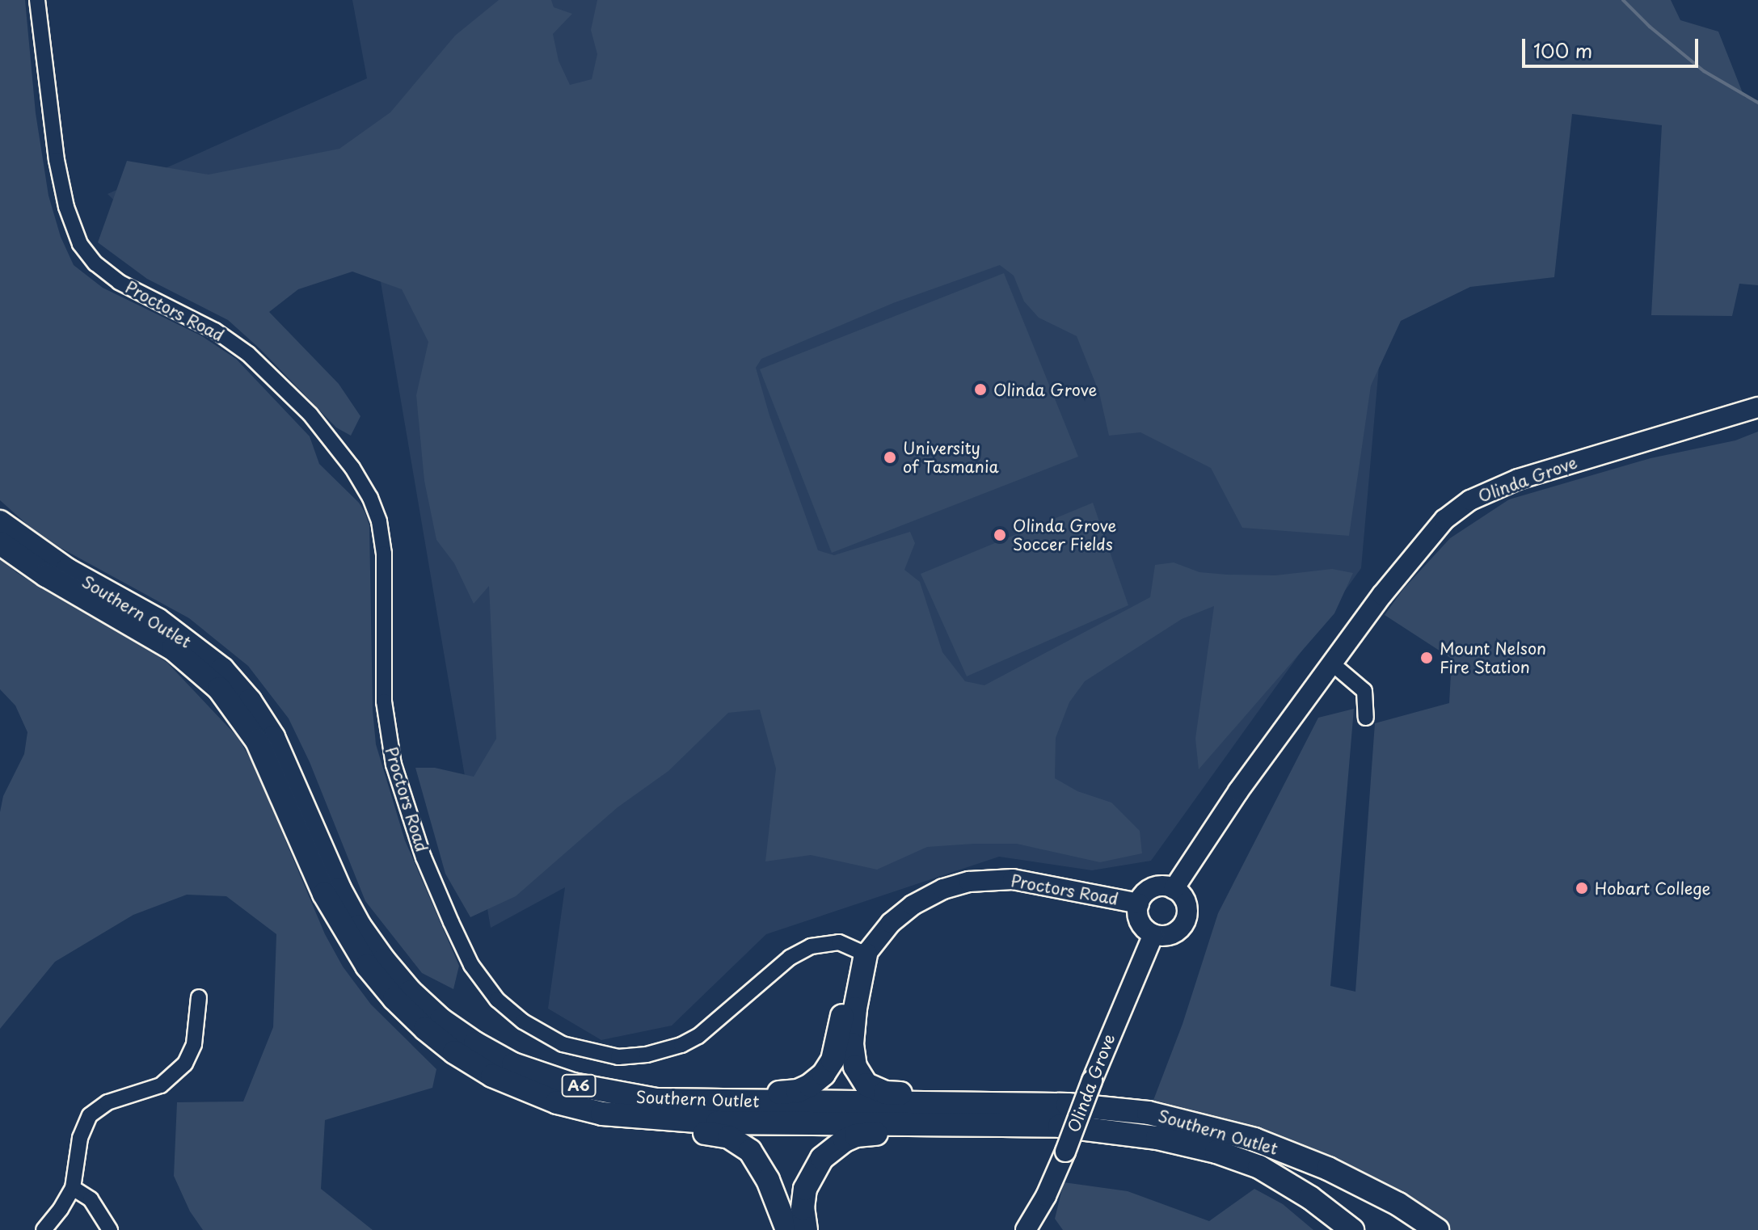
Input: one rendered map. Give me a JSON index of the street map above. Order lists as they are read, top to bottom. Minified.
{"streets":{"highway":["Southern Outlet","A6"],"main road":["Proctors Road","Olinda Grove"]},"crossings":[["Proctors Road","Olinda Grove"]],"places":["Olinda Grove","University of Tasmania","Olinda Grove Soccer Fields","Mount Nelson Fire Station","Hobart College"],"scale_bar":"100 m"}
